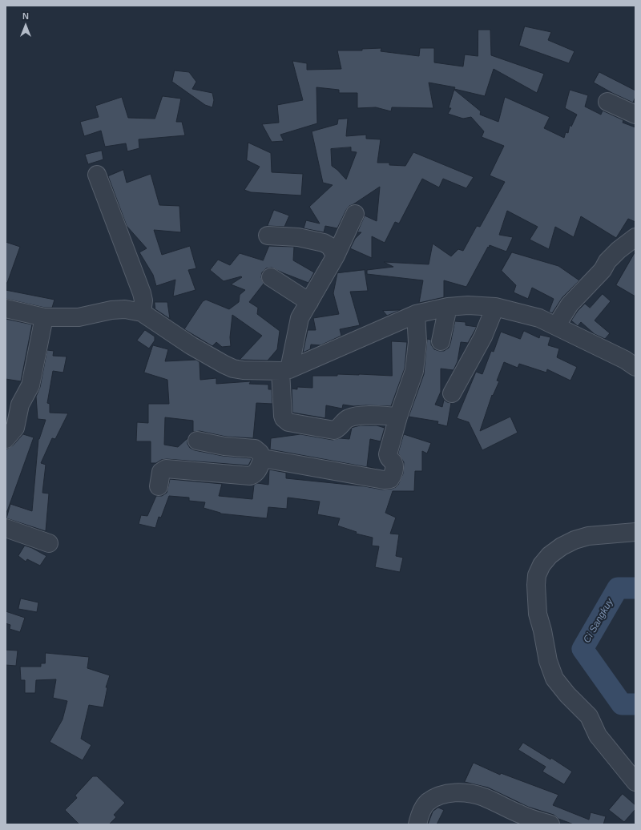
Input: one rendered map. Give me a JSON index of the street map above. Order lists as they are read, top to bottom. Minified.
{"water":["Ci Sangkuy"],"north":"top"}
